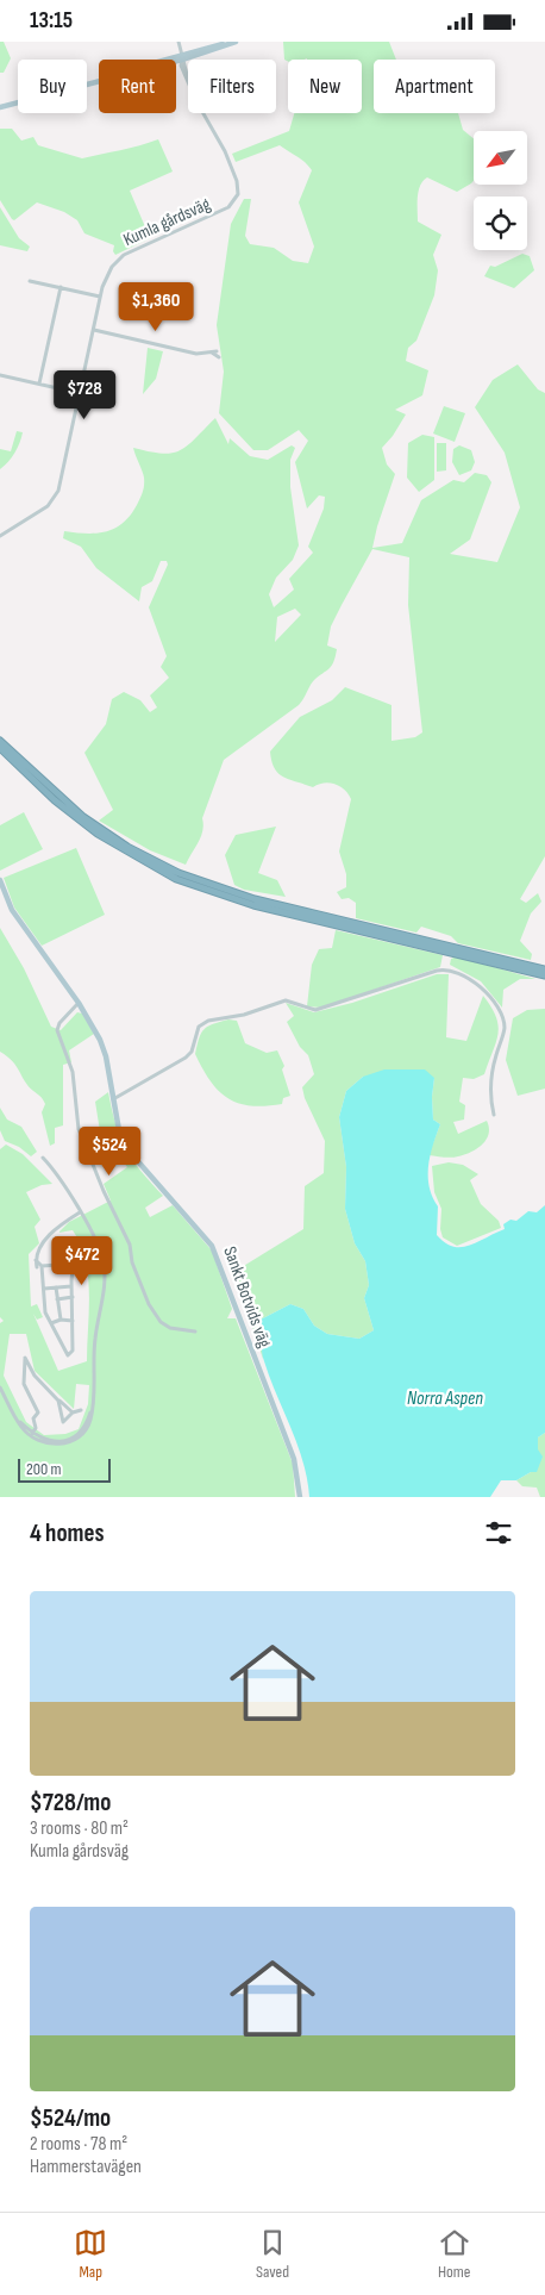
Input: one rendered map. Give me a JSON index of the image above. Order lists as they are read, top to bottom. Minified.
{"streets":{"main road":["Sankt Botvids väg"],"street":["Kumla gårdsväg"]},"water":["Norra Aspen"],"scale_bar":"200 m","north":"bottom left","page":{"status":"13:15","chip":["Buy","Rent","Filters","New","Apartment"],"price":["$1,360","$728","$524","$472"],"scale":"200 m","heading":"4 homes","list":[{"name":"$728/mo","note":"3 rooms · 80 m² · Kumla gårdsväg"},{"name":"$524/mo","note":"2 rooms · 78 m² · Hammerstavägen"}],"tabs":["Map","Saved","Home"]}}
